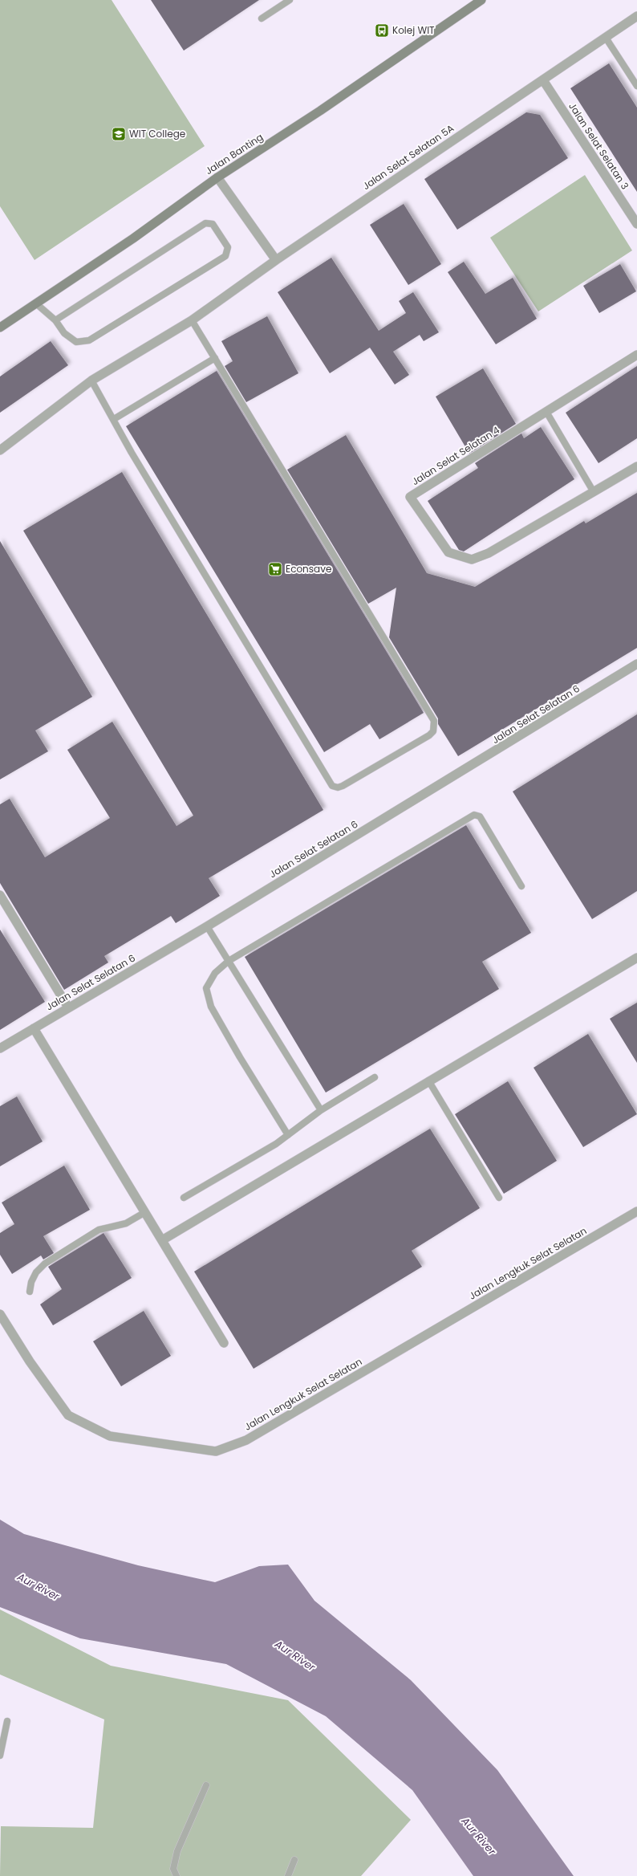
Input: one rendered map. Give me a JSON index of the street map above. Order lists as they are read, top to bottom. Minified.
{"streets":{"main road":["Jalan Banting"],"street":["Jalan Selat Selatan 3","Jalan Selat Selatan 5A","Jalan Selat Selatan 4","Jalan Selat Selatan 6","Jalan Lengkuk Selat Selatan"]},"crossings":[["Jalan Selat Selatan 3","Jalan Selat Selatan 5A"]],"water":["Aur River"],"places":{"bus stop":["Kolej WIT"],"school or university":["WIT College"],"supermarket":["Econsave"]}}
